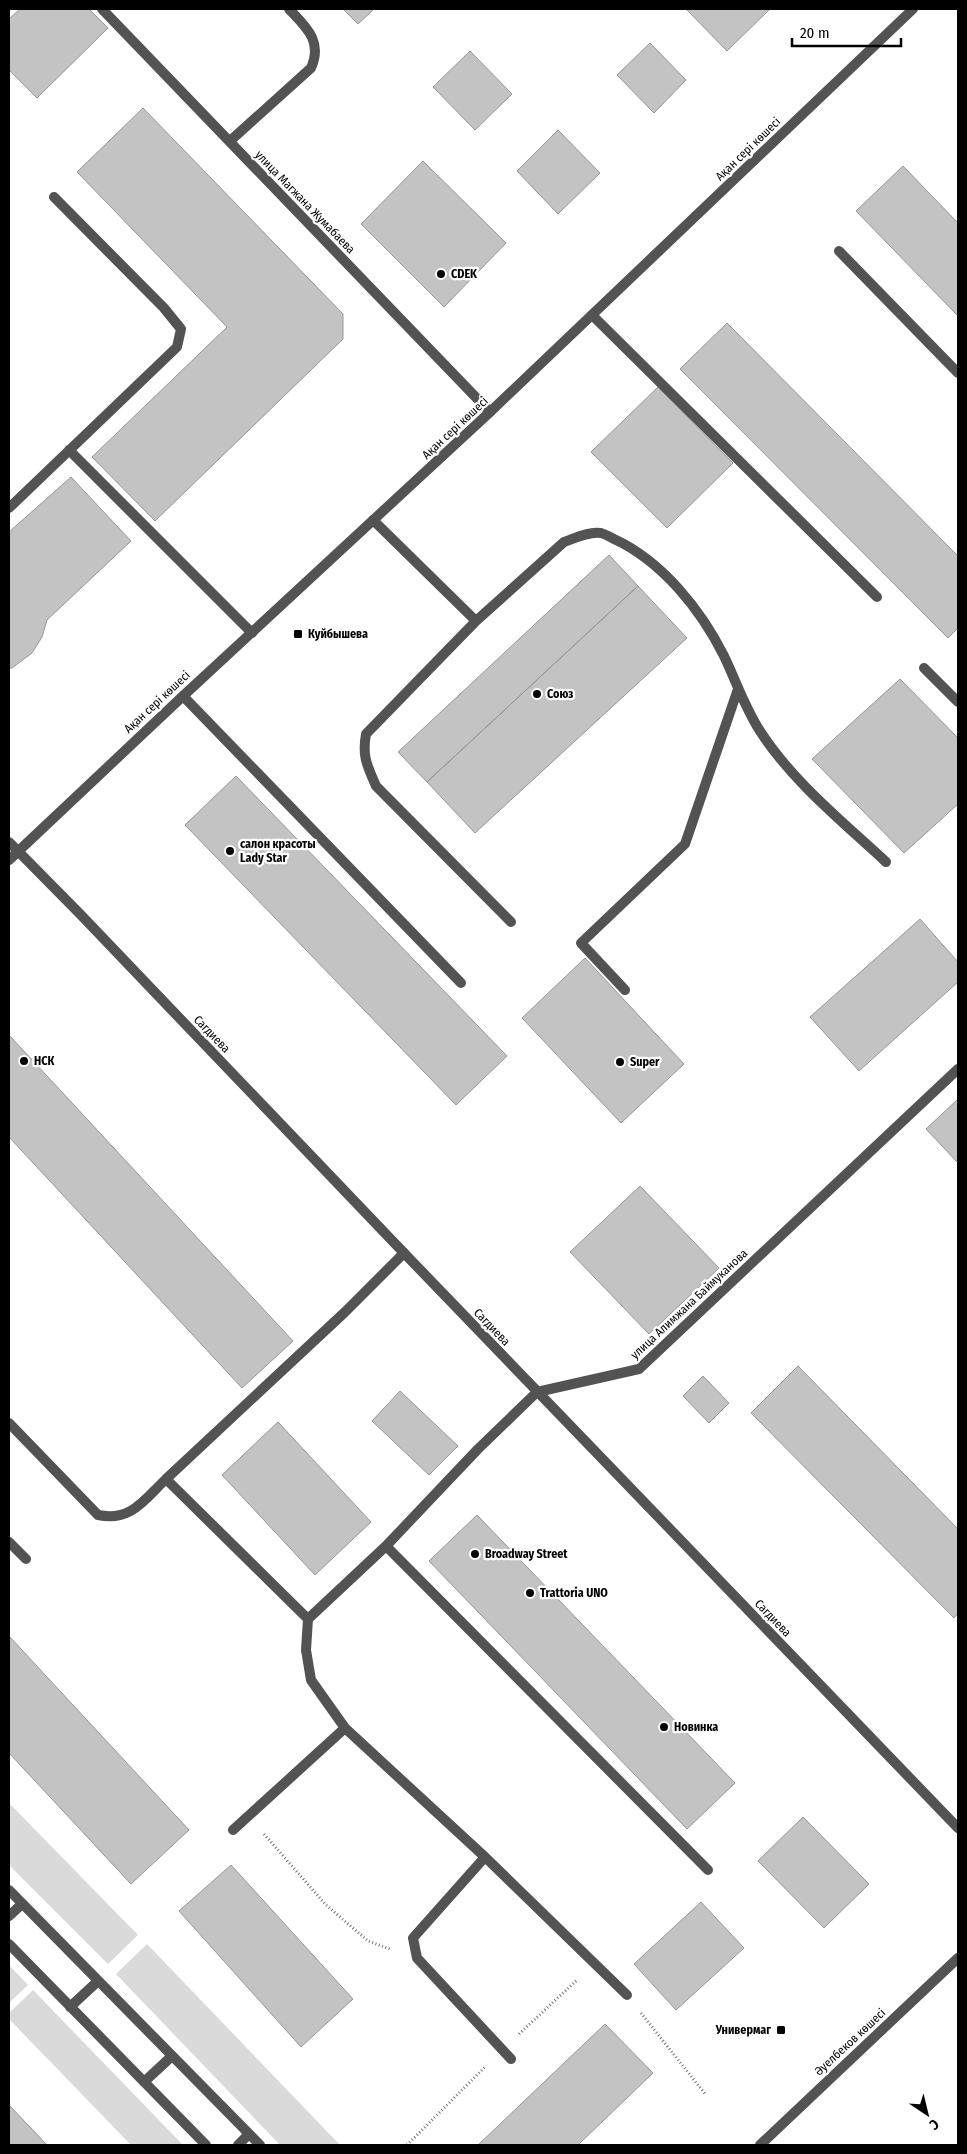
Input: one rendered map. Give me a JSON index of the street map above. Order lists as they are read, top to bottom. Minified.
{"streets":{"street":["Ақан сері көшесі","улица Магжана Жумабаева","Сагдиева","улица Алимжана Баймуканова","Әуелбеков көшесі"]},"crossings":[["Ақан сері көшесі","улица Магжана Жумабаева"],["Ақан сері көшесі","Сагдиева"],["Сагдиева","улица Алимжана Баймуканова"]],"places":{"other":["CDEK","Союз","салон красоты Lady Star","НСК","Super","Broadway Street","Trattoria UNO","Новинка"],"transit":["Куйбышева","Универмаг"]},"scale_bar":"20 m","north":"bottom right"}
